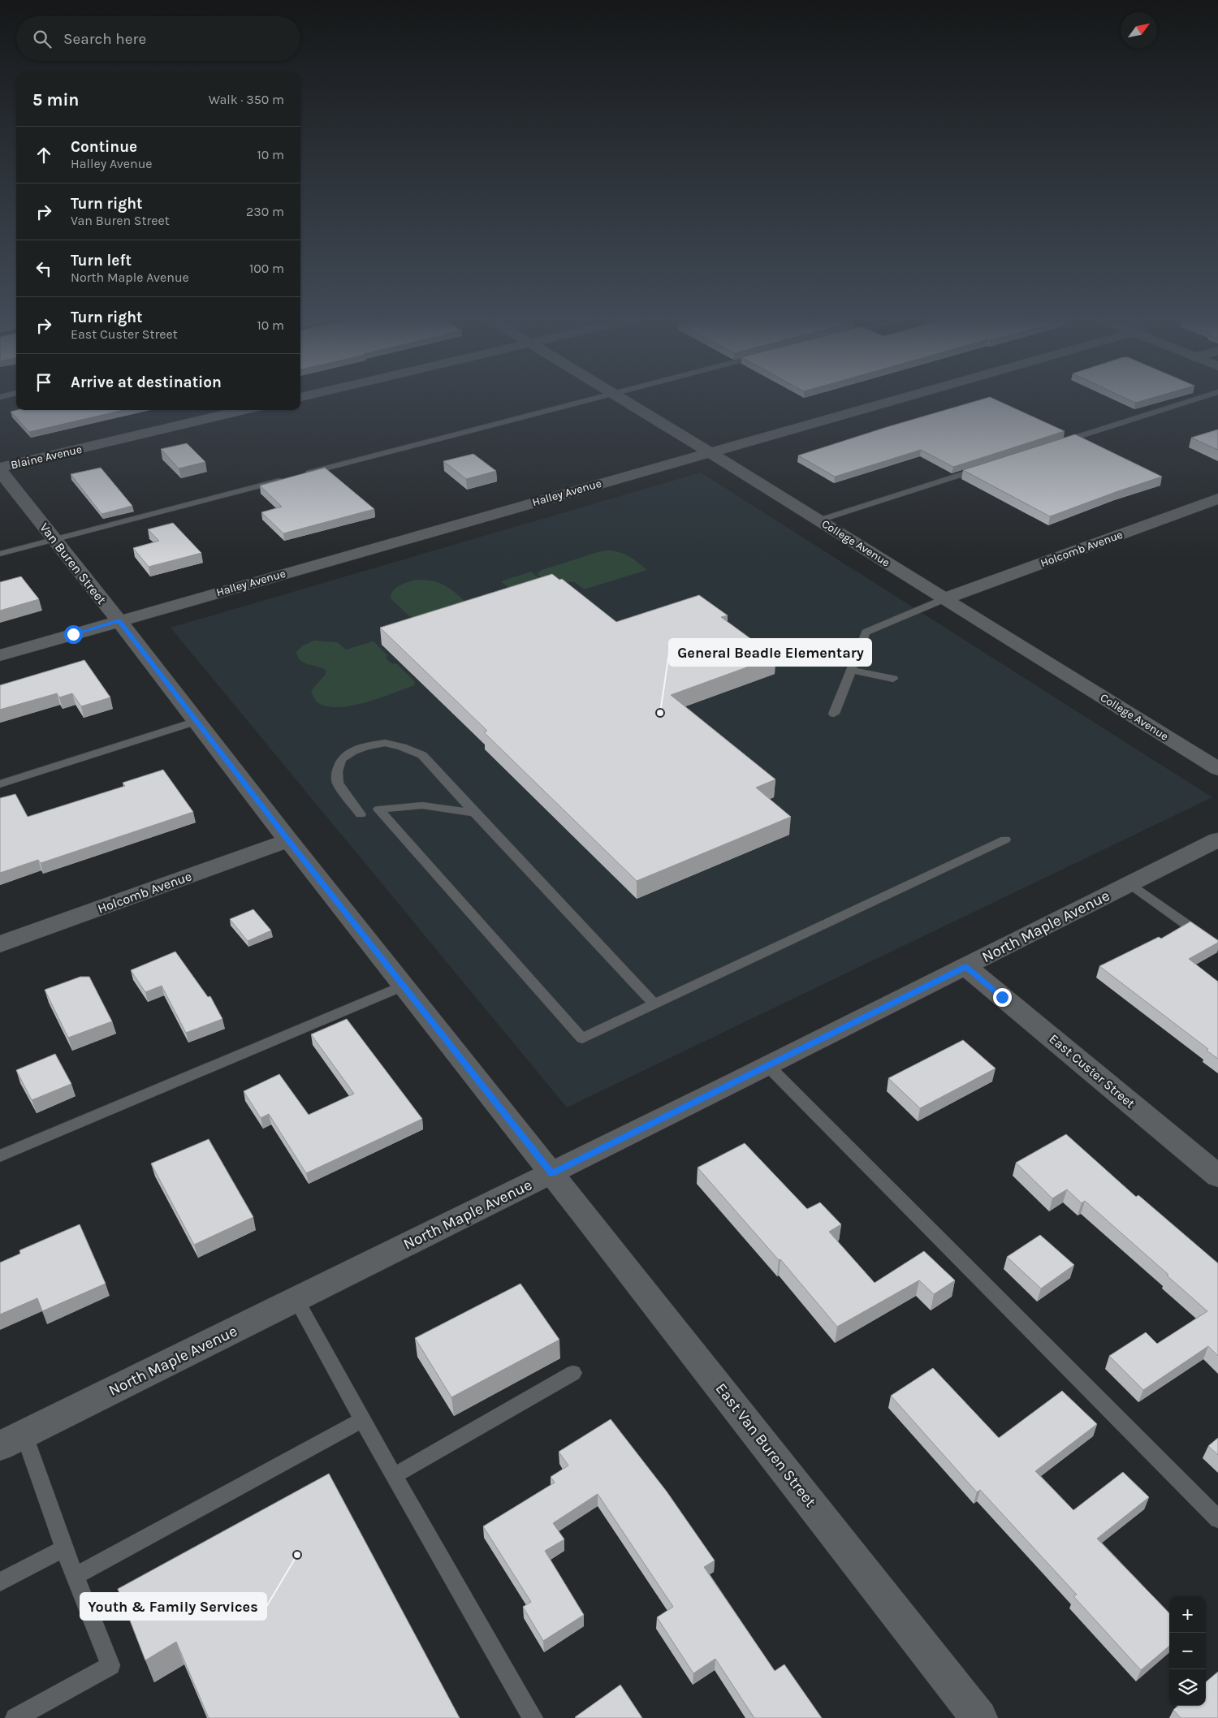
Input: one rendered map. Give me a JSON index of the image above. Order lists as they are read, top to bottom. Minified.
{"streets":{"street":["Blaine Avenue","Halley Avenue","College Avenue","Holcomb Avenue","Van Buren Street","North Maple Avenue","East Custer Street","East Van Buren Street"]},"crossings":[["Halley Avenue","College Avenue"],["Halley Avenue","Van Buren Street"],["College Avenue","Holcomb Avenue"],["Holcomb Avenue","Van Buren Street"],["Van Buren Street","North Maple Avenue"],["Van Buren Street","East Van Buren Street"],["North Maple Avenue","East Custer Street"],["North Maple Avenue","East Van Buren Street"]],"places":["General Beadle Elementary","Youth & Family Services"],"north":"top right","page":{"search":"Search here","heading":["5 min","Walk · 350 m"],"list":[["Continue","Halley Avenue","10 m"],["Turn right","Van Buren Street","230 m"],["Turn left","North Maple Avenue","100 m"],["Turn right","East Custer Street","10 m"],"Arrive at destination"],"map_buttons":["+","−"]}}
